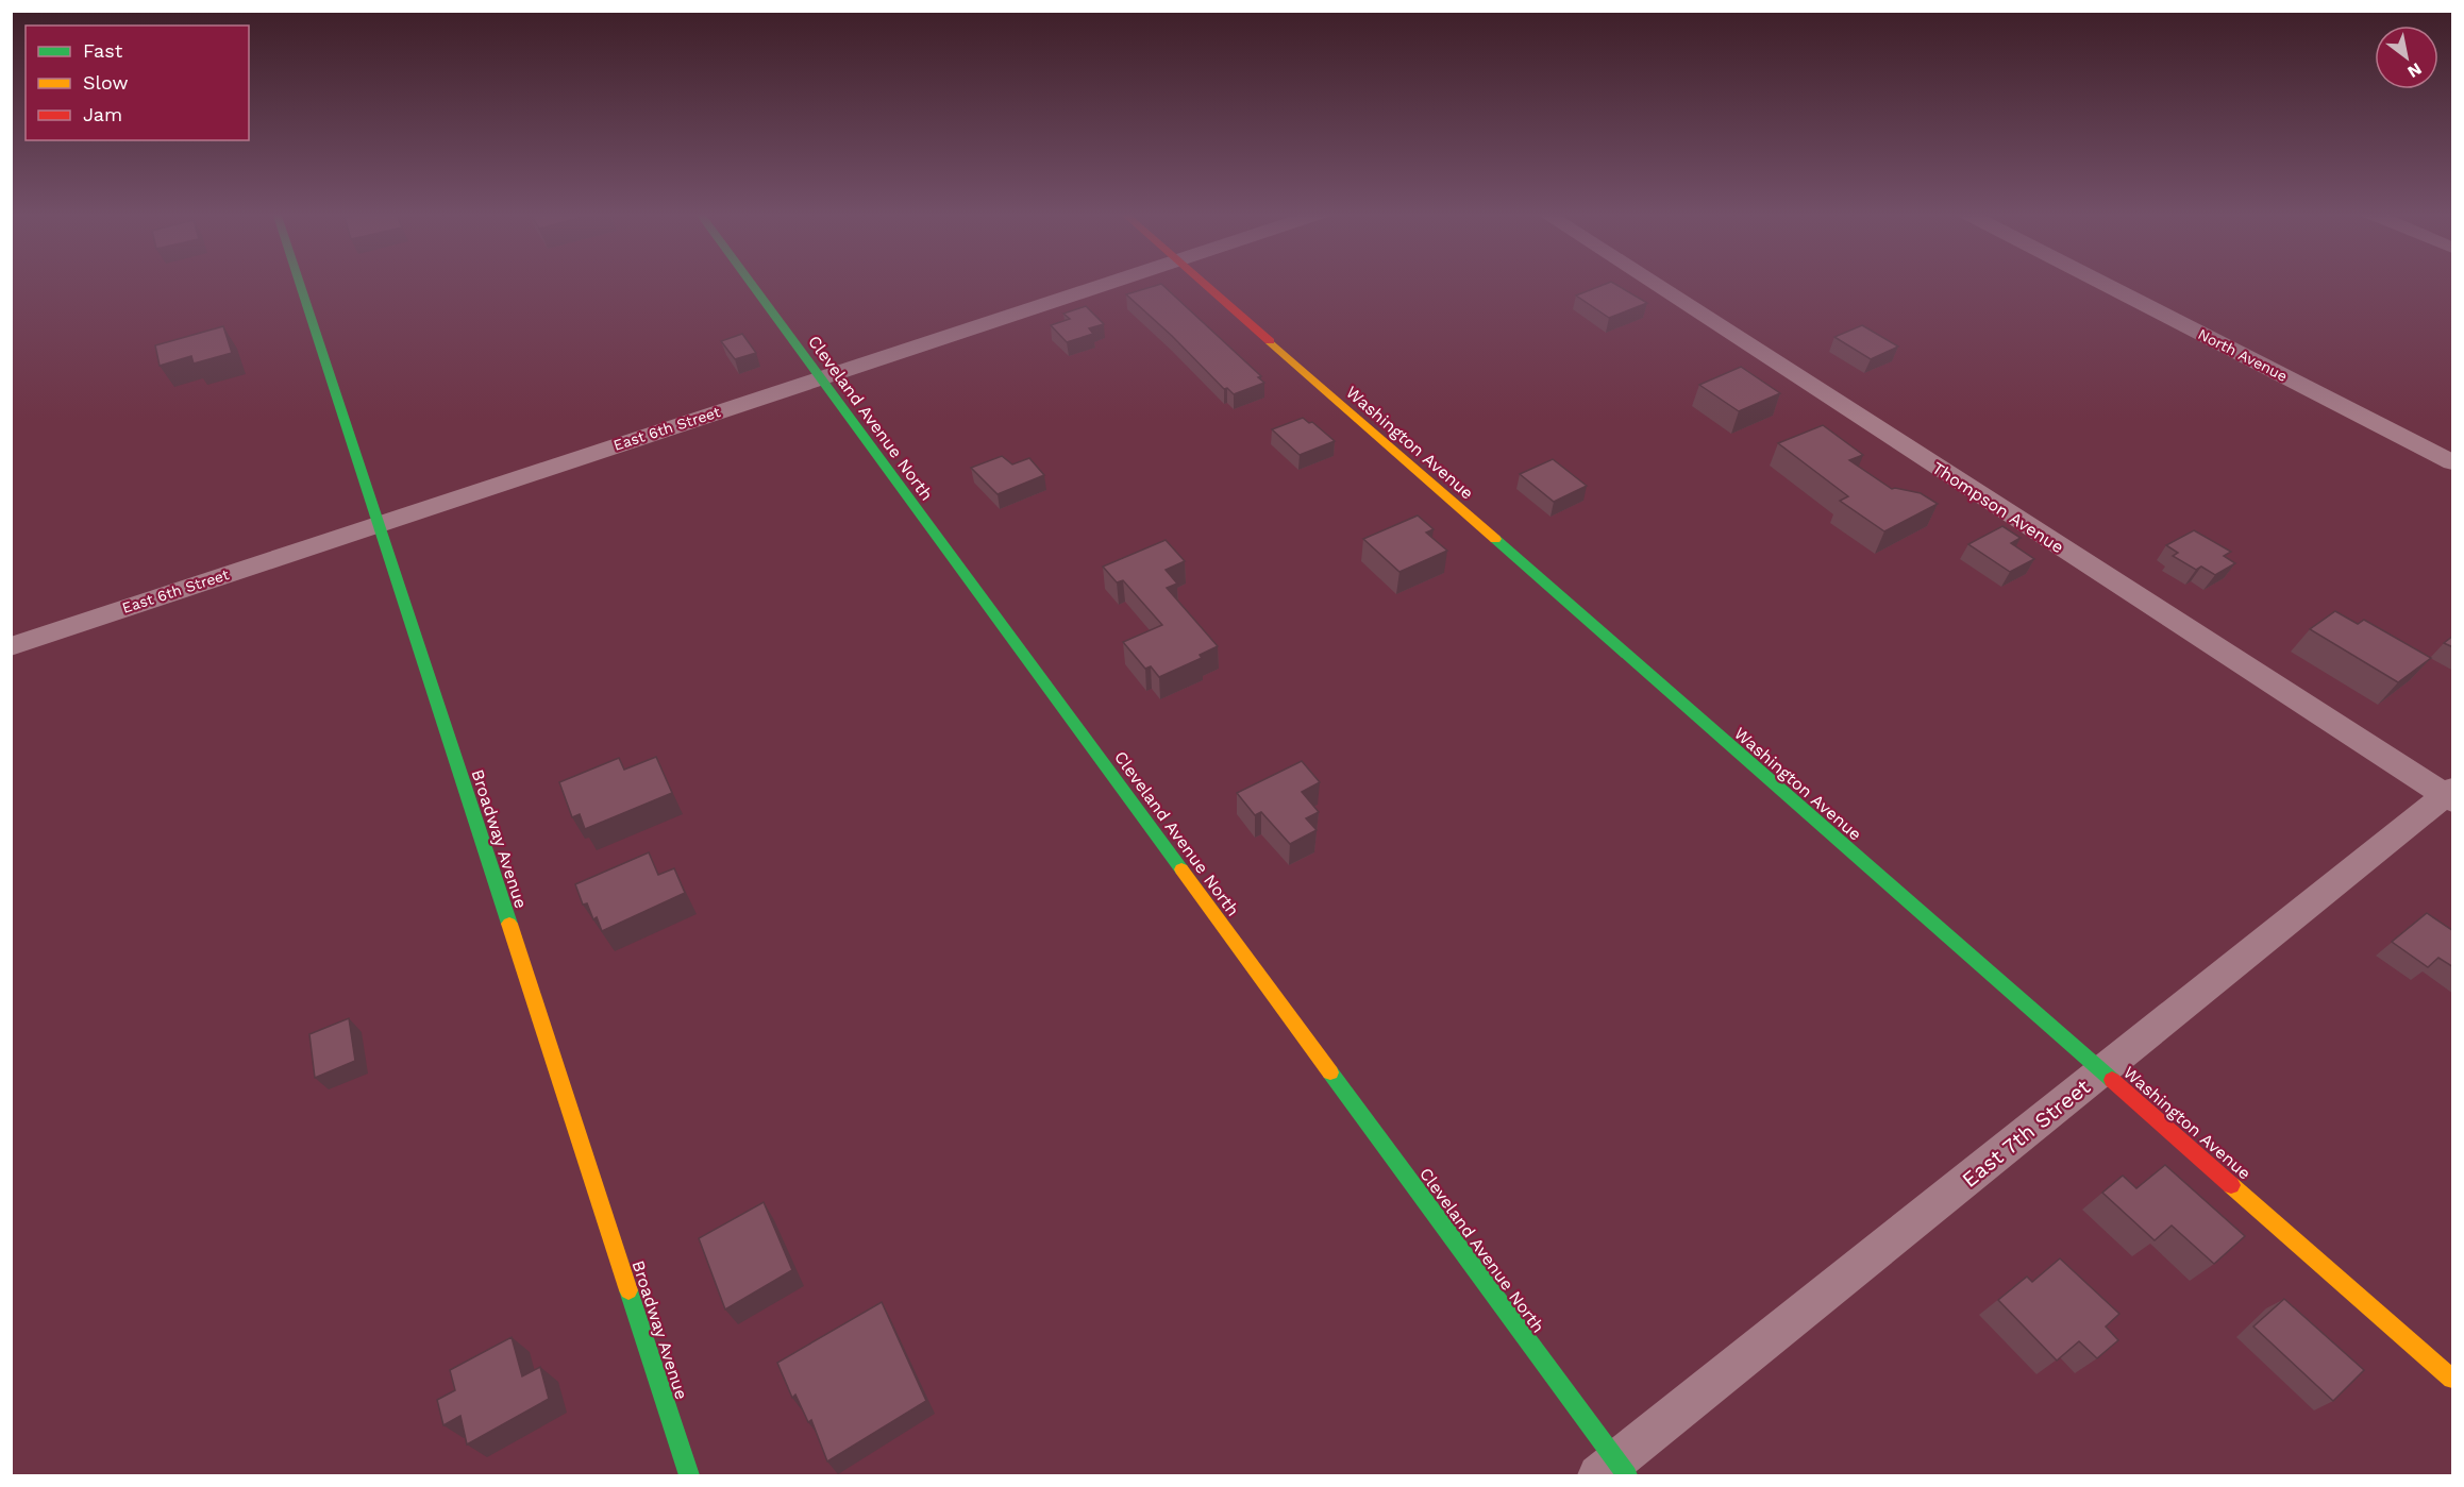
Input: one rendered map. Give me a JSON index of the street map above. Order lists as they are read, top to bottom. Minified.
{"streets":{"street":["North Avenue","Cleveland Avenue North","East 6th Street","Washington Avenue","Thompson Avenue","Broadway Avenue","East 7th Street"]},"crossings":[["Cleveland Avenue North","East 6th Street"],["Cleveland Avenue North","East 7th Street"],["East 6th Street","Broadway Avenue"],["Washington Avenue","East 7th Street"],["Thompson Avenue","East 7th Street"]],"legend":["Fast","Slow","Jam"],"north":"bottom right"}
